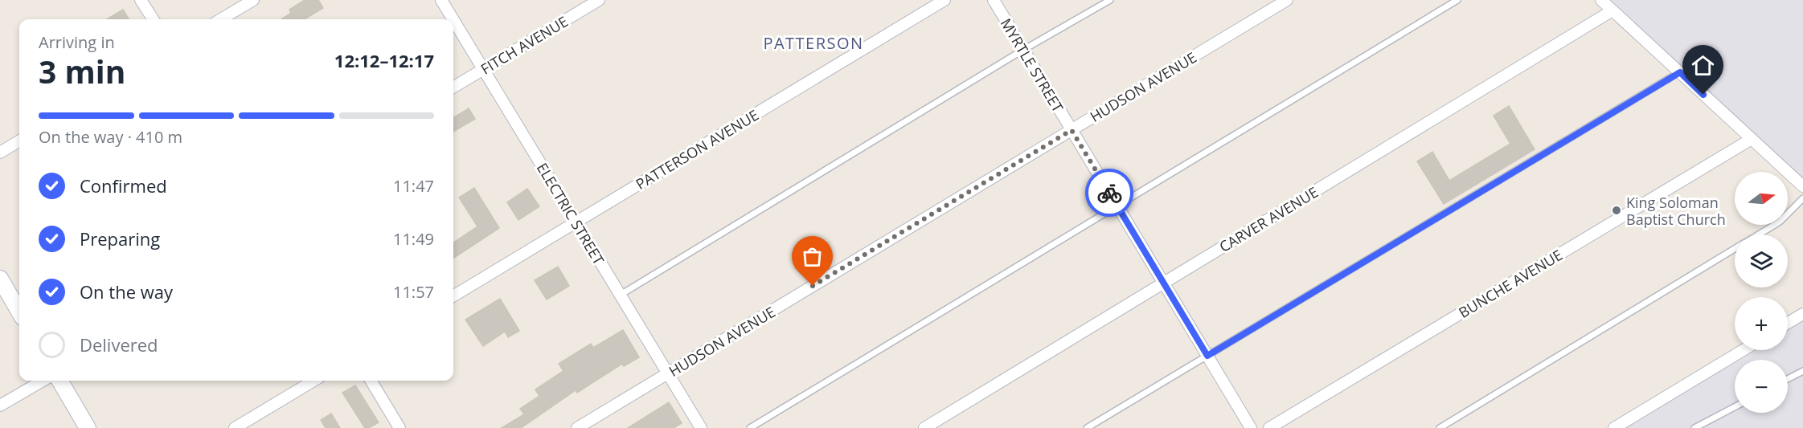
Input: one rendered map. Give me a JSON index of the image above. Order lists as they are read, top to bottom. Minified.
{"streets":{"street":["FITCH AVENUE","MYRTLE STREET","HUDSON AVENUE","PATTERSON AVENUE","ELECTRIC STREET","CARVER AVENUE","BUNCHE AVENUE"]},"crossings":[["FITCH AVENUE","ELECTRIC STREET"],["MYRTLE STREET","HUDSON AVENUE"],["MYRTLE STREET","CARVER AVENUE"],["HUDSON AVENUE","ELECTRIC STREET"],["PATTERSON AVENUE","ELECTRIC STREET"]],"districts":["PATTERSON"],"places":["King Soloman Baptist Church"],"north":"right","page":{"heading":["3 min","Arriving in","12:12–12:17"],"bar":"On the way · 410 m","list":[["Confirmed","11:47"],["Preparing","11:49"],["On the way","11:57"],"Delivered"],"map_buttons":["+","−"]}}
